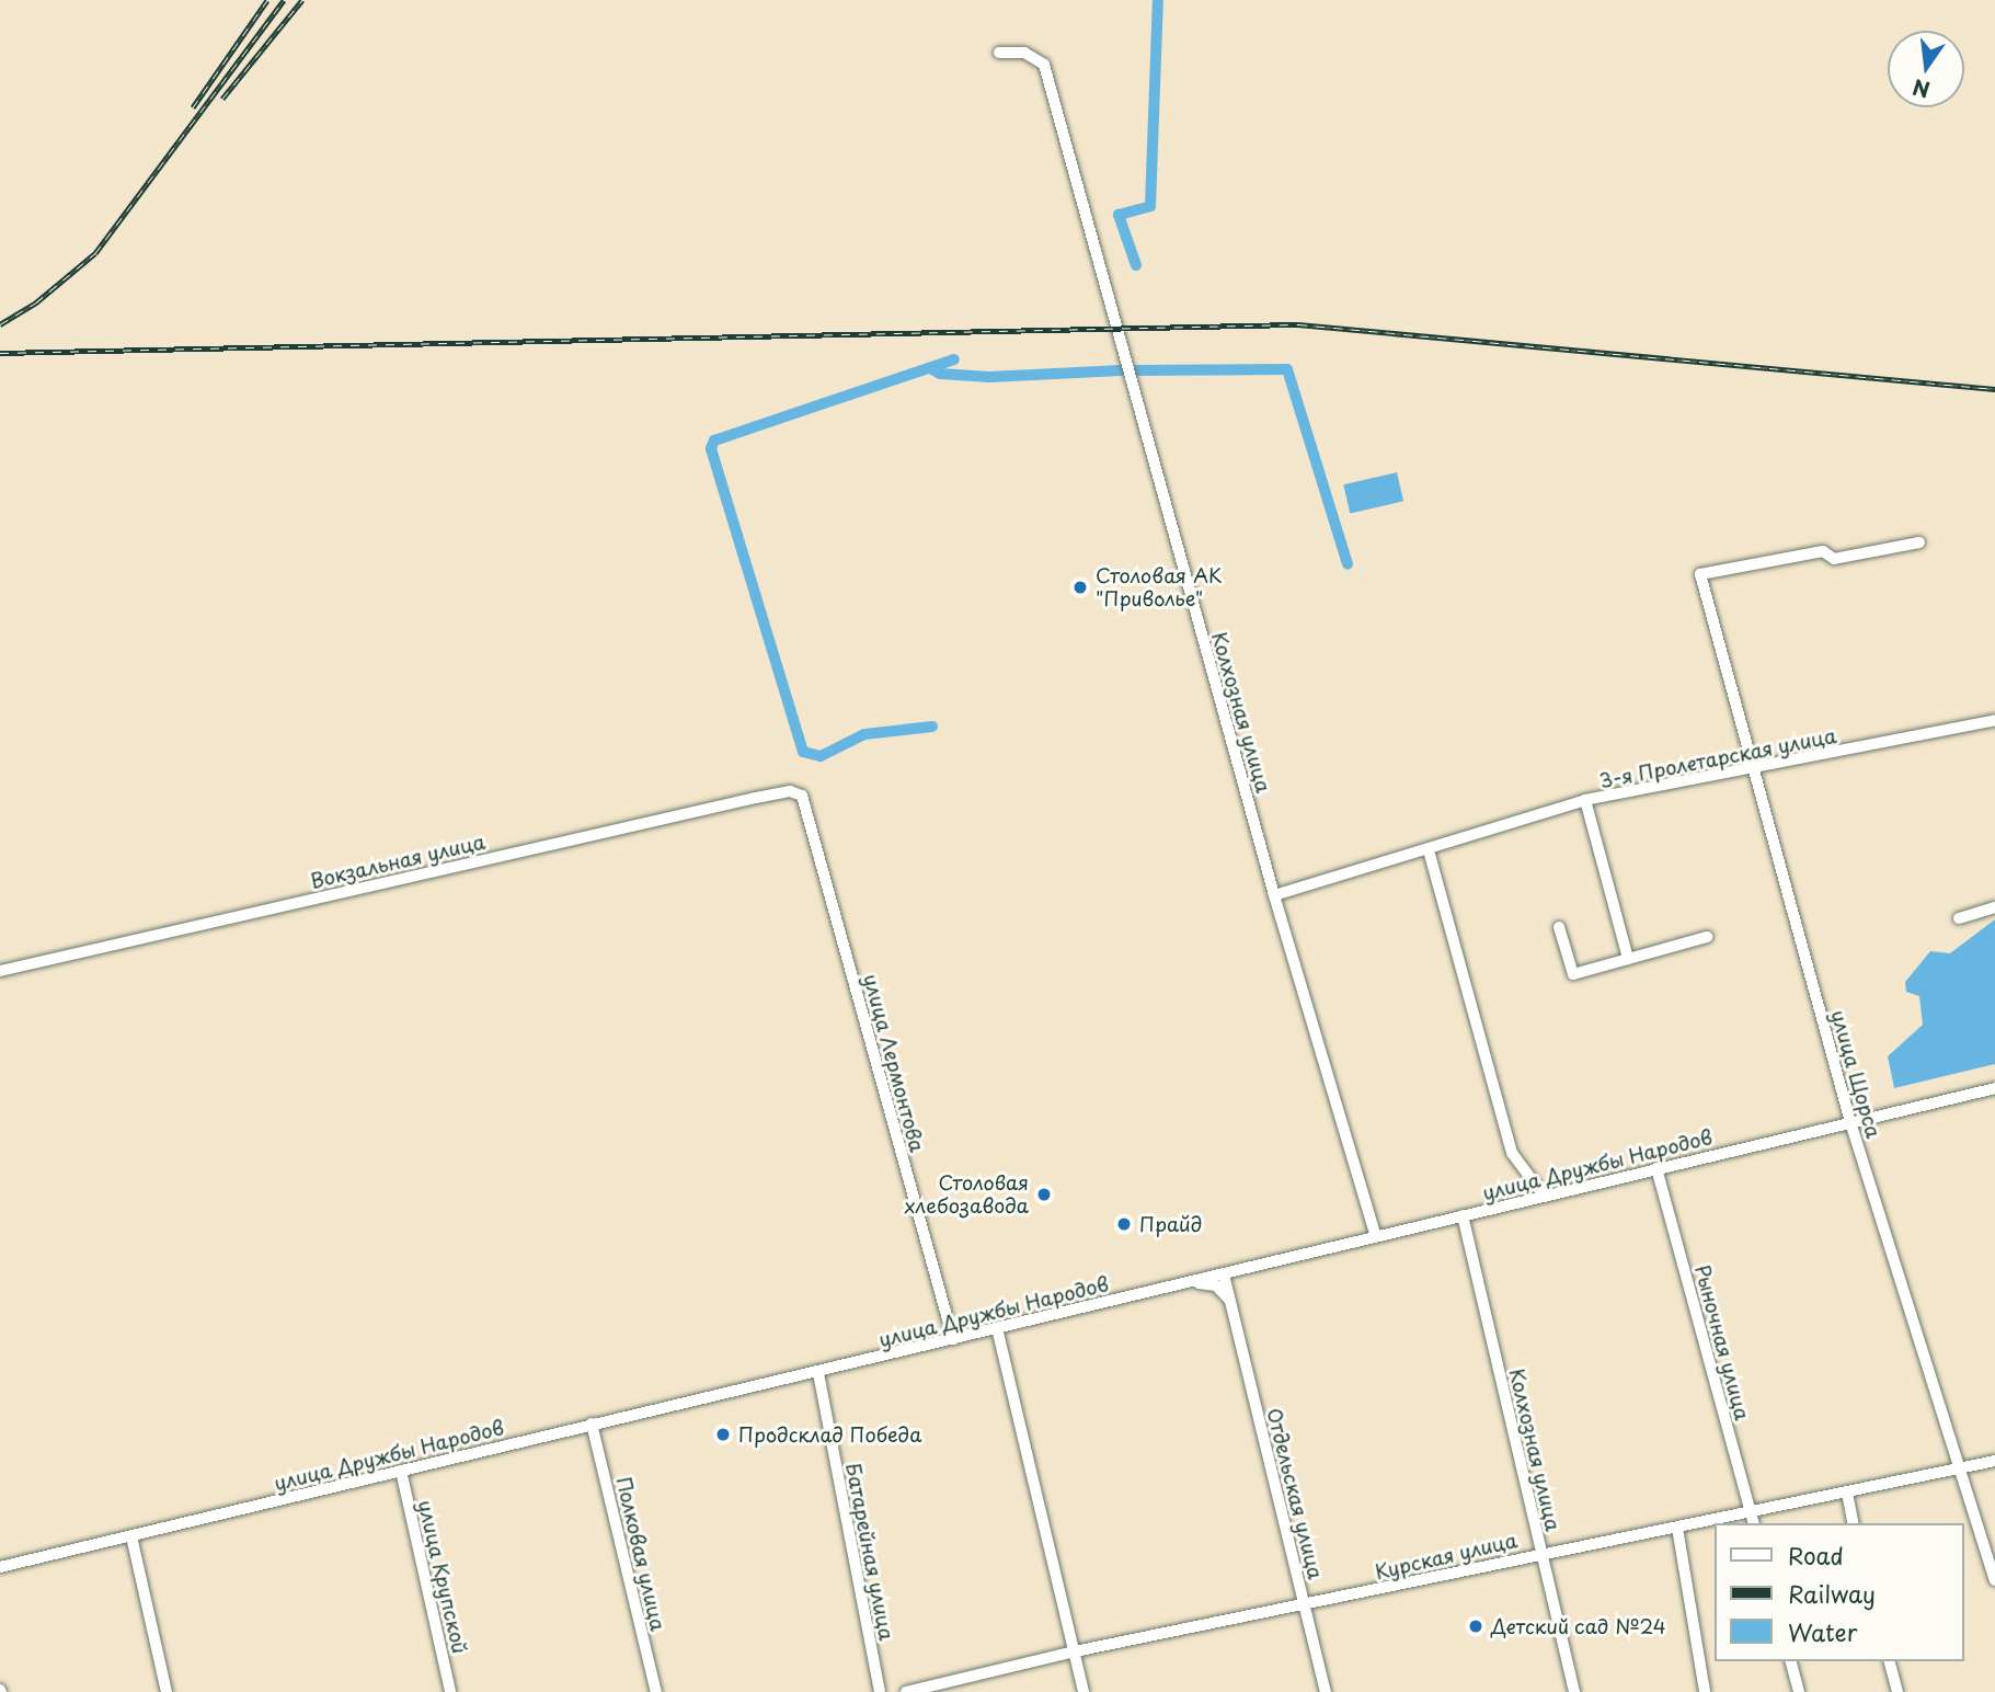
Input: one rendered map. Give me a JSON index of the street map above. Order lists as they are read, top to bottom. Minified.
{"streets":{"street":["Колхозная улица","3-я Пролетарская улица","Вокзальная улица","улица Лермонтова","улица Щорса","улица Дружбы Народов","Рыночная улица","Отдельская улица","Батарейная улица","Полковая улица","Курская улица","улица Крупской"]},"crossings":[["Колхозная улица","3-я Пролетарская улица"],["Колхозная улица","улица Дружбы Народов"],["Колхозная улица","Курская улица"],["3-я Пролетарская улица","улица Щорса"],["Вокзальная улица","улица Лермонтова"],["улица Лермонтова","улица Дружбы Народов"],["улица Щорса","улица Дружбы Народов"],["улица Щорса","Курская улица"],["улица Дружбы Народов","Рыночная улица"],["улица Дружбы Народов","Отдельская улица"],["улица Дружбы Народов","Батарейная улица"],["улица Дружбы Народов","Полковая улица"],["улица Дружбы Народов","улица Крупской"],["Рыночная улица","Курская улица"],["Отдельская улица","Курская улица"]],"places":["Столовая АК \"Приволье\"","Столовая хлебозавода","Прайд","Продсклад Победа","Детский сад №24"],"legend":["Road","Railway","Water"],"north":"bottom"}
